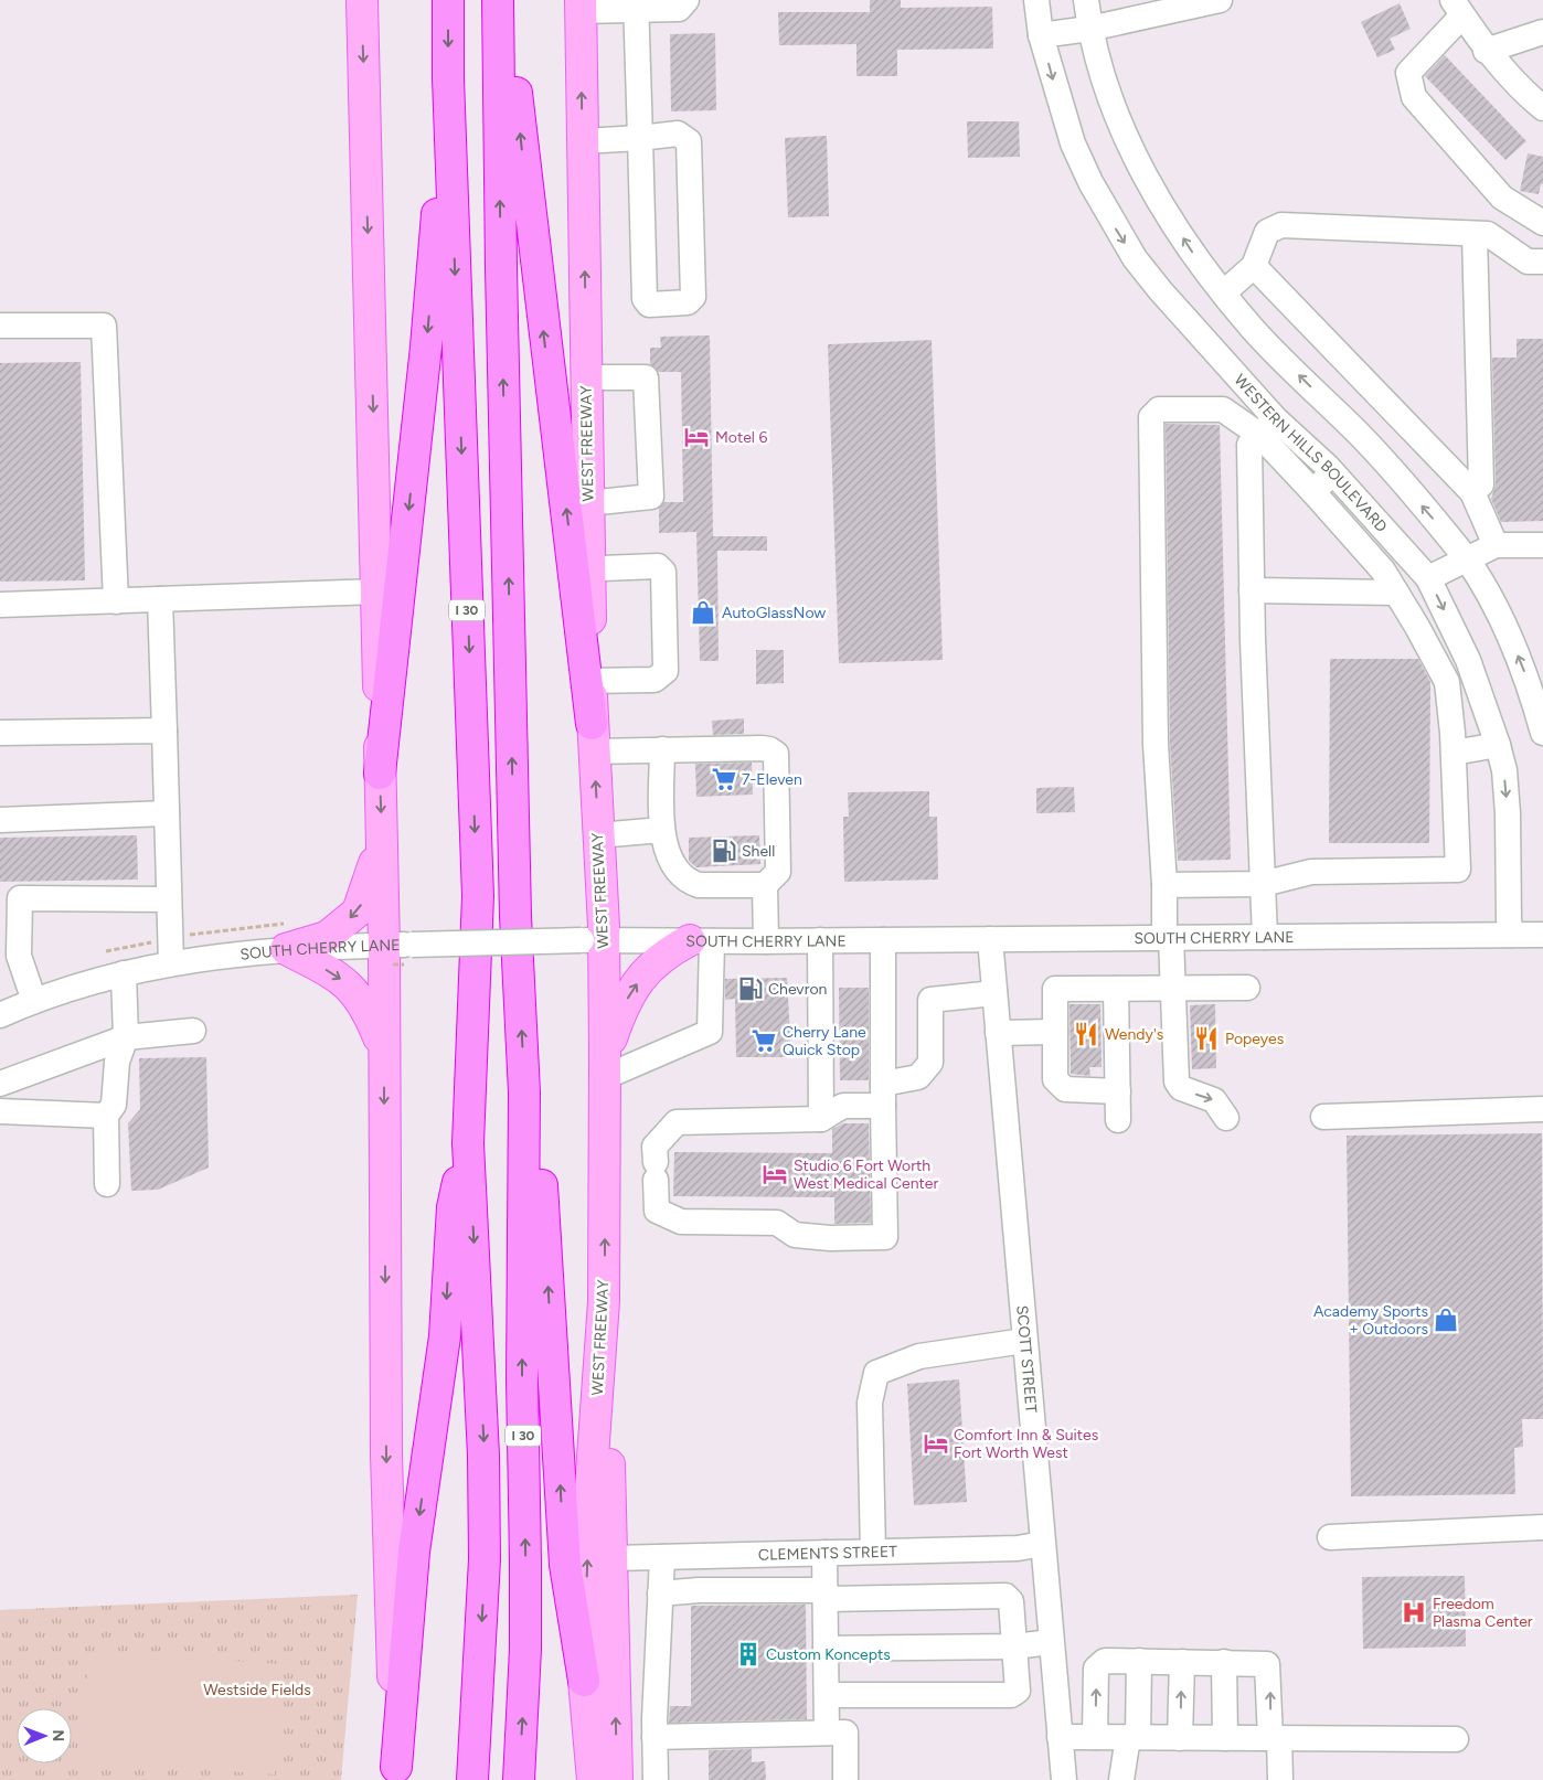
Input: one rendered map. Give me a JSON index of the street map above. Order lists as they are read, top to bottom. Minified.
{"streets":{"highway":["I 30"],"main road":["WEST FREEWAY"],"street":["WESTERN HILLS BOULEVARD","SOUTH CHERRY LANE","SCOTT STREET","CLEMENTS STREET"]},"crossings":[["WEST FREEWAY","SOUTH CHERRY LANE"],["WESTERN HILLS BOULEVARD","SOUTH CHERRY LANE"],["SOUTH CHERRY LANE","SCOTT STREET"],["SCOTT STREET","CLEMENTS STREET"]],"parks":["Westside Fields"],"places":{"hotel":["Motel 6","Studio 6 Fort Worth West Medical Center","Comfort Inn & Suites Fort Worth West"],"shop":["AutoGlassNow","Academy Sports + Outdoors"],"supermarket":["7-Eleven","Cherry Lane Quick Stop"],"fuel station":["Shell","Chevron"],"restaurant":["Wendy's","Popeyes"],"hospital":["Freedom Plasma Center"],"building":["Custom Koncepts"]},"north":"right"}
